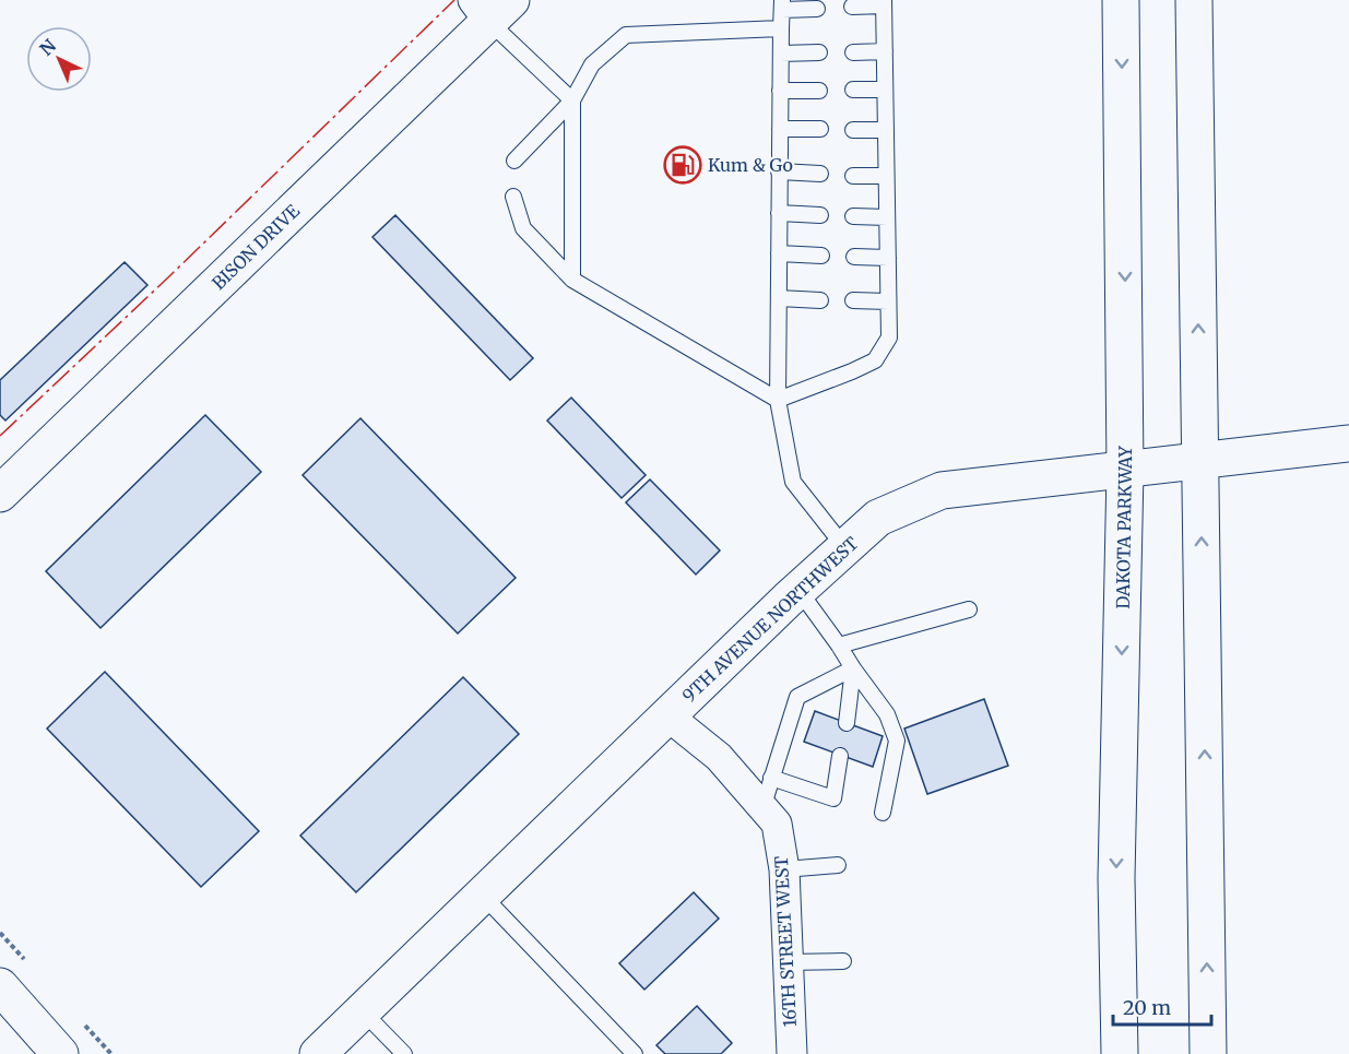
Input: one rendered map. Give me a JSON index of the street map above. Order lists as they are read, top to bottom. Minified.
{"streets":{"main road":["BISON DRIVE","DAKOTA PARKWAY","9TH AVENUE NORTHWEST"],"street":["16TH STREET WEST"]},"crossings":[["DAKOTA PARKWAY","9TH AVENUE NORTHWEST"],["9TH AVENUE NORTHWEST","16TH STREET WEST"]],"places":{"fuel station":["Kum & Go"]},"scale_bar":"20 m","north":"top left"}
